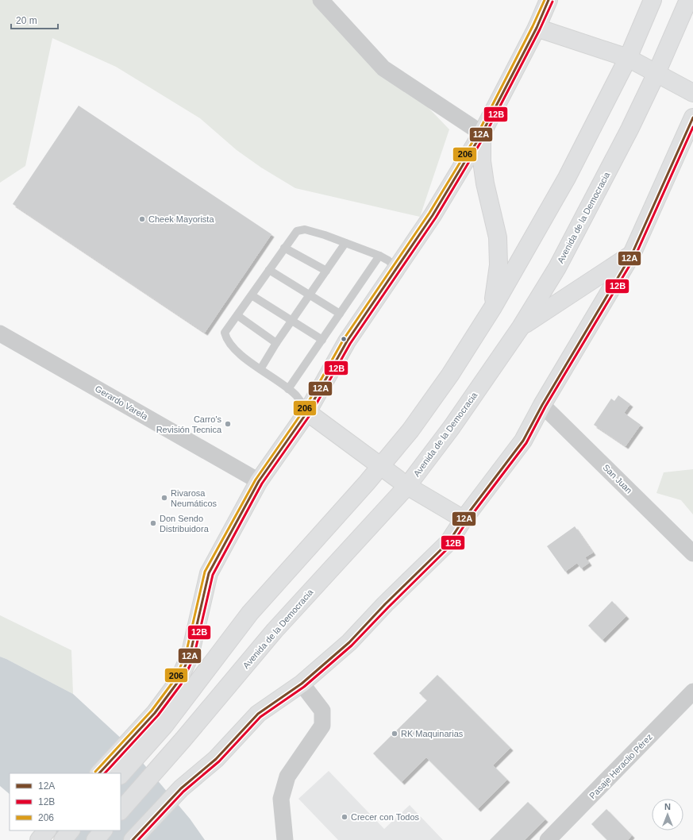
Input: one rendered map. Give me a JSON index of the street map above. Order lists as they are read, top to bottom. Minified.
{"streets":{"main road":["Avenida de la Democracia"],"street":["Gerardo Varela","San Juan","Pasaje Heraclio Pérez"]},"places":["Cheek Mayorista","Carro's Revisión Tecnica","Rivarosa Neumáticos","Don Sendo Distribuidora","RK Maquinarias","Crecer con Todos"],"lines":["transit line 12A","transit line 206","transit line 12B"],"legend":["12A","12B","206"],"scale_bar":"20 m","north":"top"}
